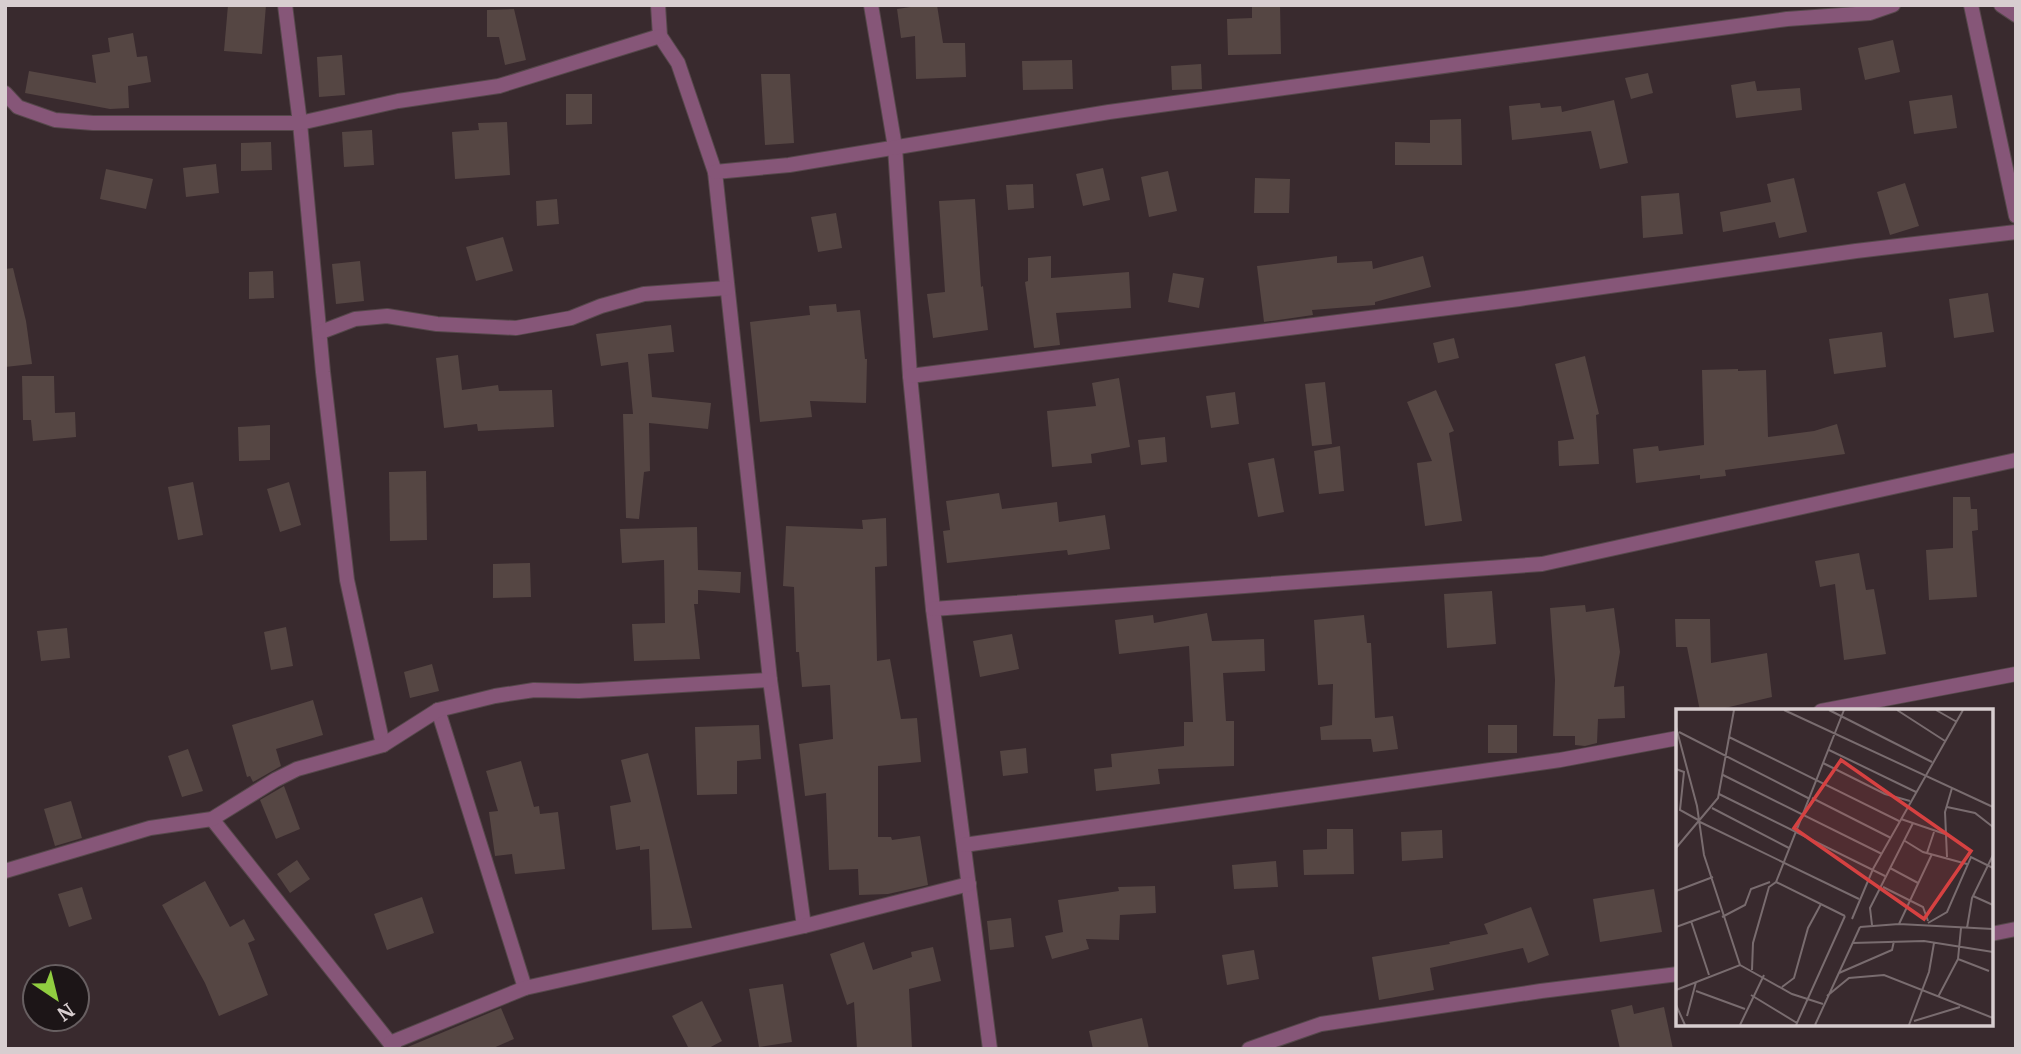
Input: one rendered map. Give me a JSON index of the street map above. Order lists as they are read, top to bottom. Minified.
{"north":"bottom right"}
